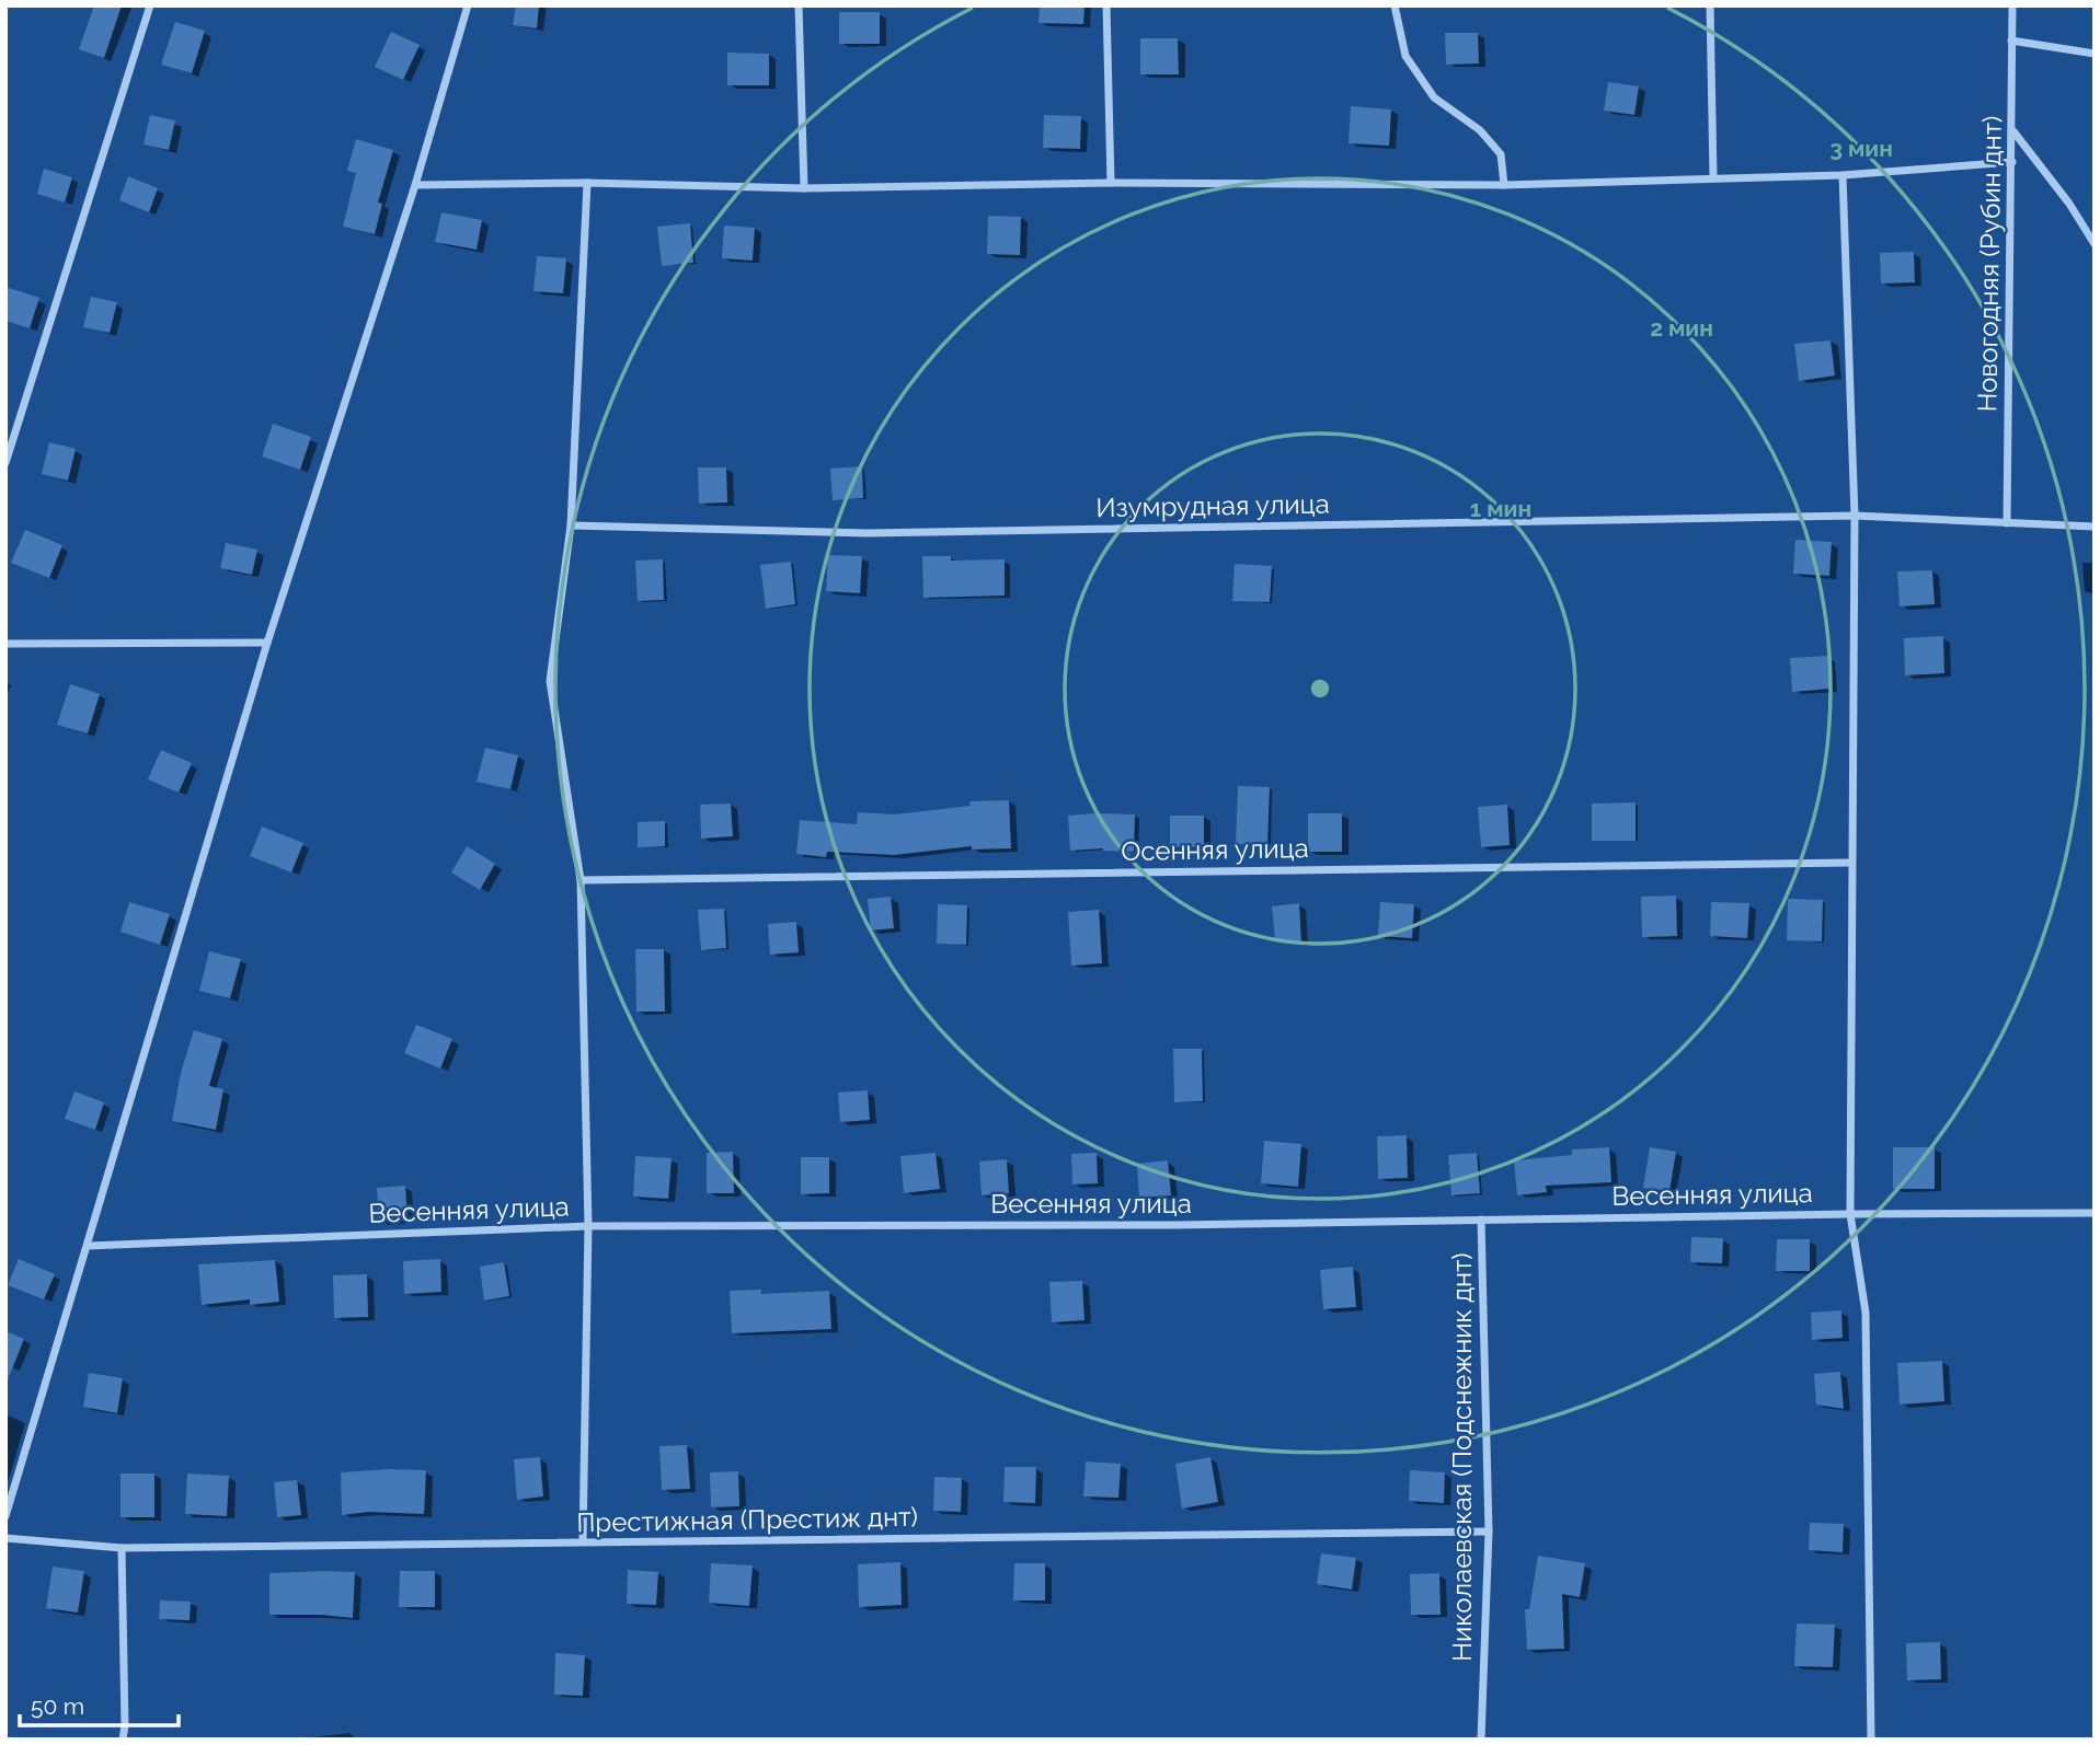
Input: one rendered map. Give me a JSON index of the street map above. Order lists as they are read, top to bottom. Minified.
{"streets":{"street":["Новогодняя (Рубин днт)","Изумрудная улица","Осенняя улица","Весенняя улица","Николаевская (Подснежник днт)","Престижная (Престиж днт)"]},"crossings":[["Новогодняя (Рубин днт)","Изумрудная улица"],["Весенняя улица","Николаевская (Подснежник днт)"],["Николаевская (Подснежник днт)","Престижная (Престиж днт)"]],"scale_bar":"50 m","rings":["3 мин","2 мин","1 мин"]}
